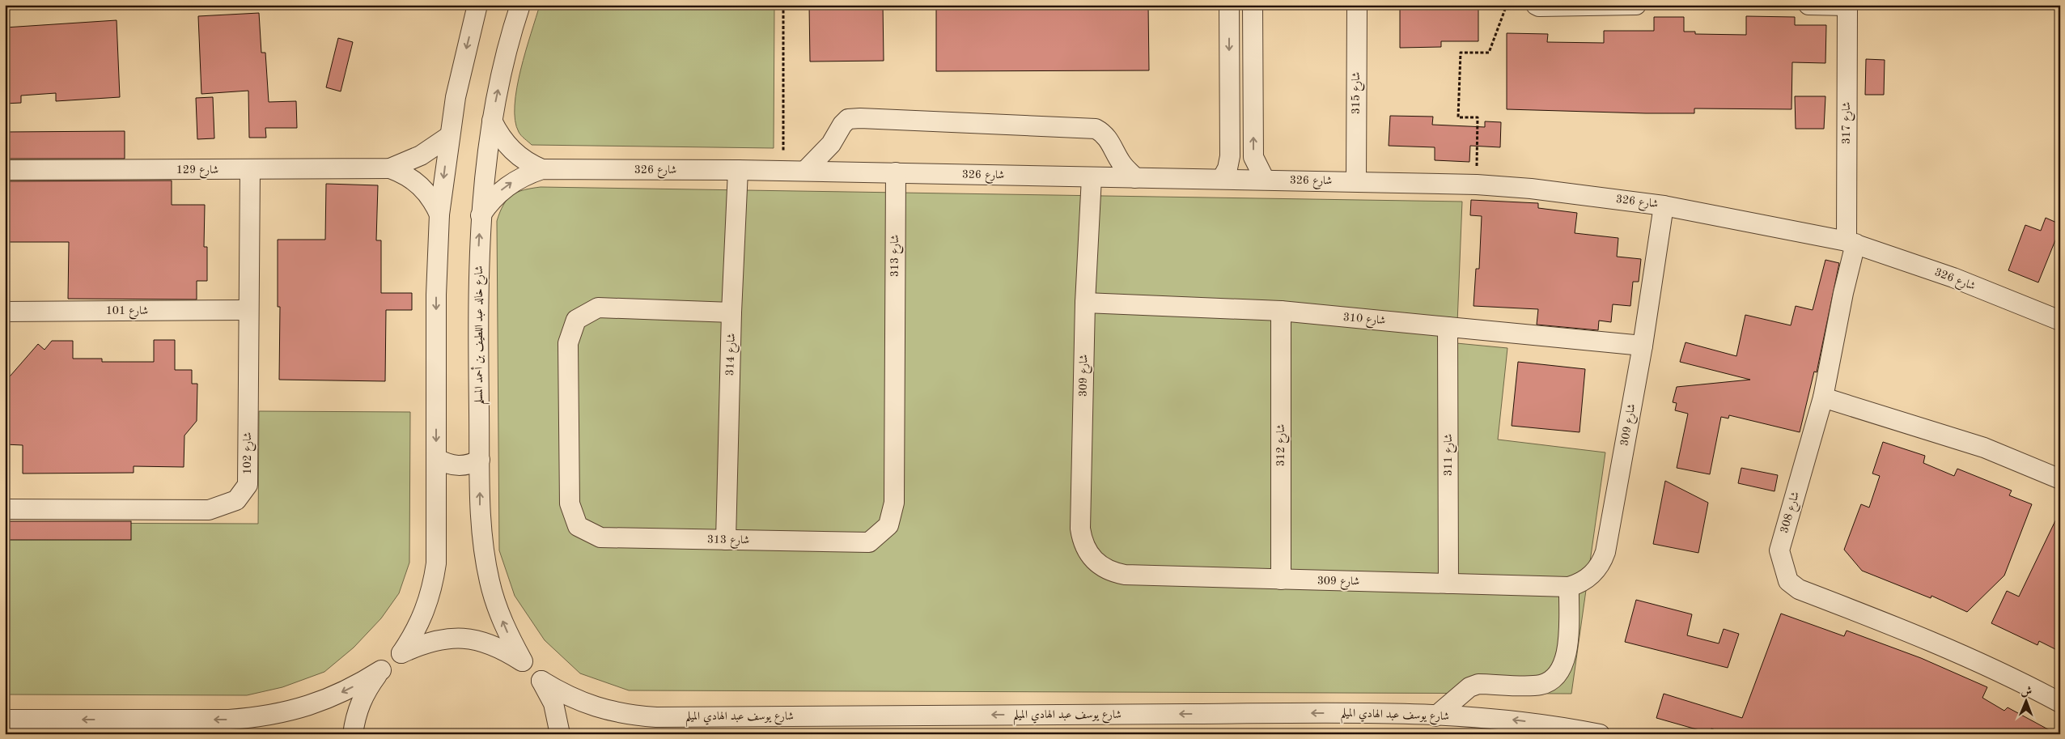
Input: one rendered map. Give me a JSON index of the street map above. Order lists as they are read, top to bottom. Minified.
{"streets":{"street":["شارع 315","شارع 317","شارع 129","شارع 326","شارع 313","شارع 101","شارع 310","شارع خالد عبد اللطيف بن أحمد المسلم","شارع 314","شارع 309","شارع 312","شارع 102","شارع 311","شارع 308","شارع يوسف عبد الهادي الميلم"]},"crossings":[["شارع 315","شارع 326"],["شارع 317","شارع 326"],["شارع 317","شارع 308"],["شارع 129","شارع 102"],["شارع 326","شارع 313"],["شارع 326","شارع خالد عبد اللطيف بن أحمد المسلم"],["شارع 326","شارع 314"],["شارع 326","شارع 309"],["شارع 313","شارع 314"],["شارع 101","شارع 102"],["شارع 310","شارع 309"],["شارع 310","شارع 312"],["شارع 310","شارع 311"],["شارع 309","شارع 312"],["شارع 309","شارع 311"]],"one_way":["شارع يوسف عبد الهادي الميلم"],"north":"top"}
